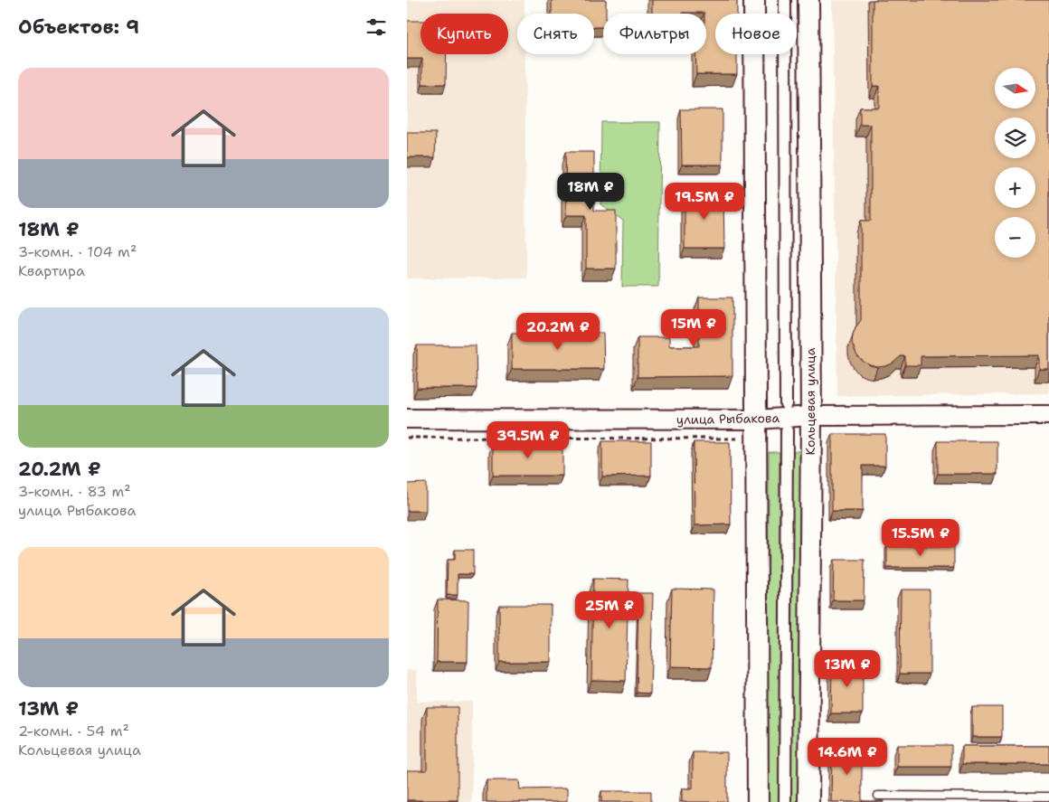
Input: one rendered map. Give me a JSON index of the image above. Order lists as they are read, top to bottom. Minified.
{"streets":{"main road":["Кольцевая улица"],"street":["улица Рыбакова"]},"crossings":[["Кольцевая улица","улица Рыбакова"]],"north":"right","page":{"heading":"Объектов: 9","chip":["Купить","Снять","Фильтры","Новое"],"list":[{"name":"18M ₽","note":"3-комн. · 104 m² · Квартира"},{"name":"20.2M ₽","note":"3-комн. · 83 m² · улица Рыбакова"},{"name":"13M ₽","note":"2-комн. · 54 m² · Кольцевая улица"}],"map_buttons":["+","−"],"price":["18M ₽","19.5M ₽","15M ₽","20.2M ₽","39.5M ₽","15.5M ₽","25M ₽","13M ₽","14.6M ₽"]}}
